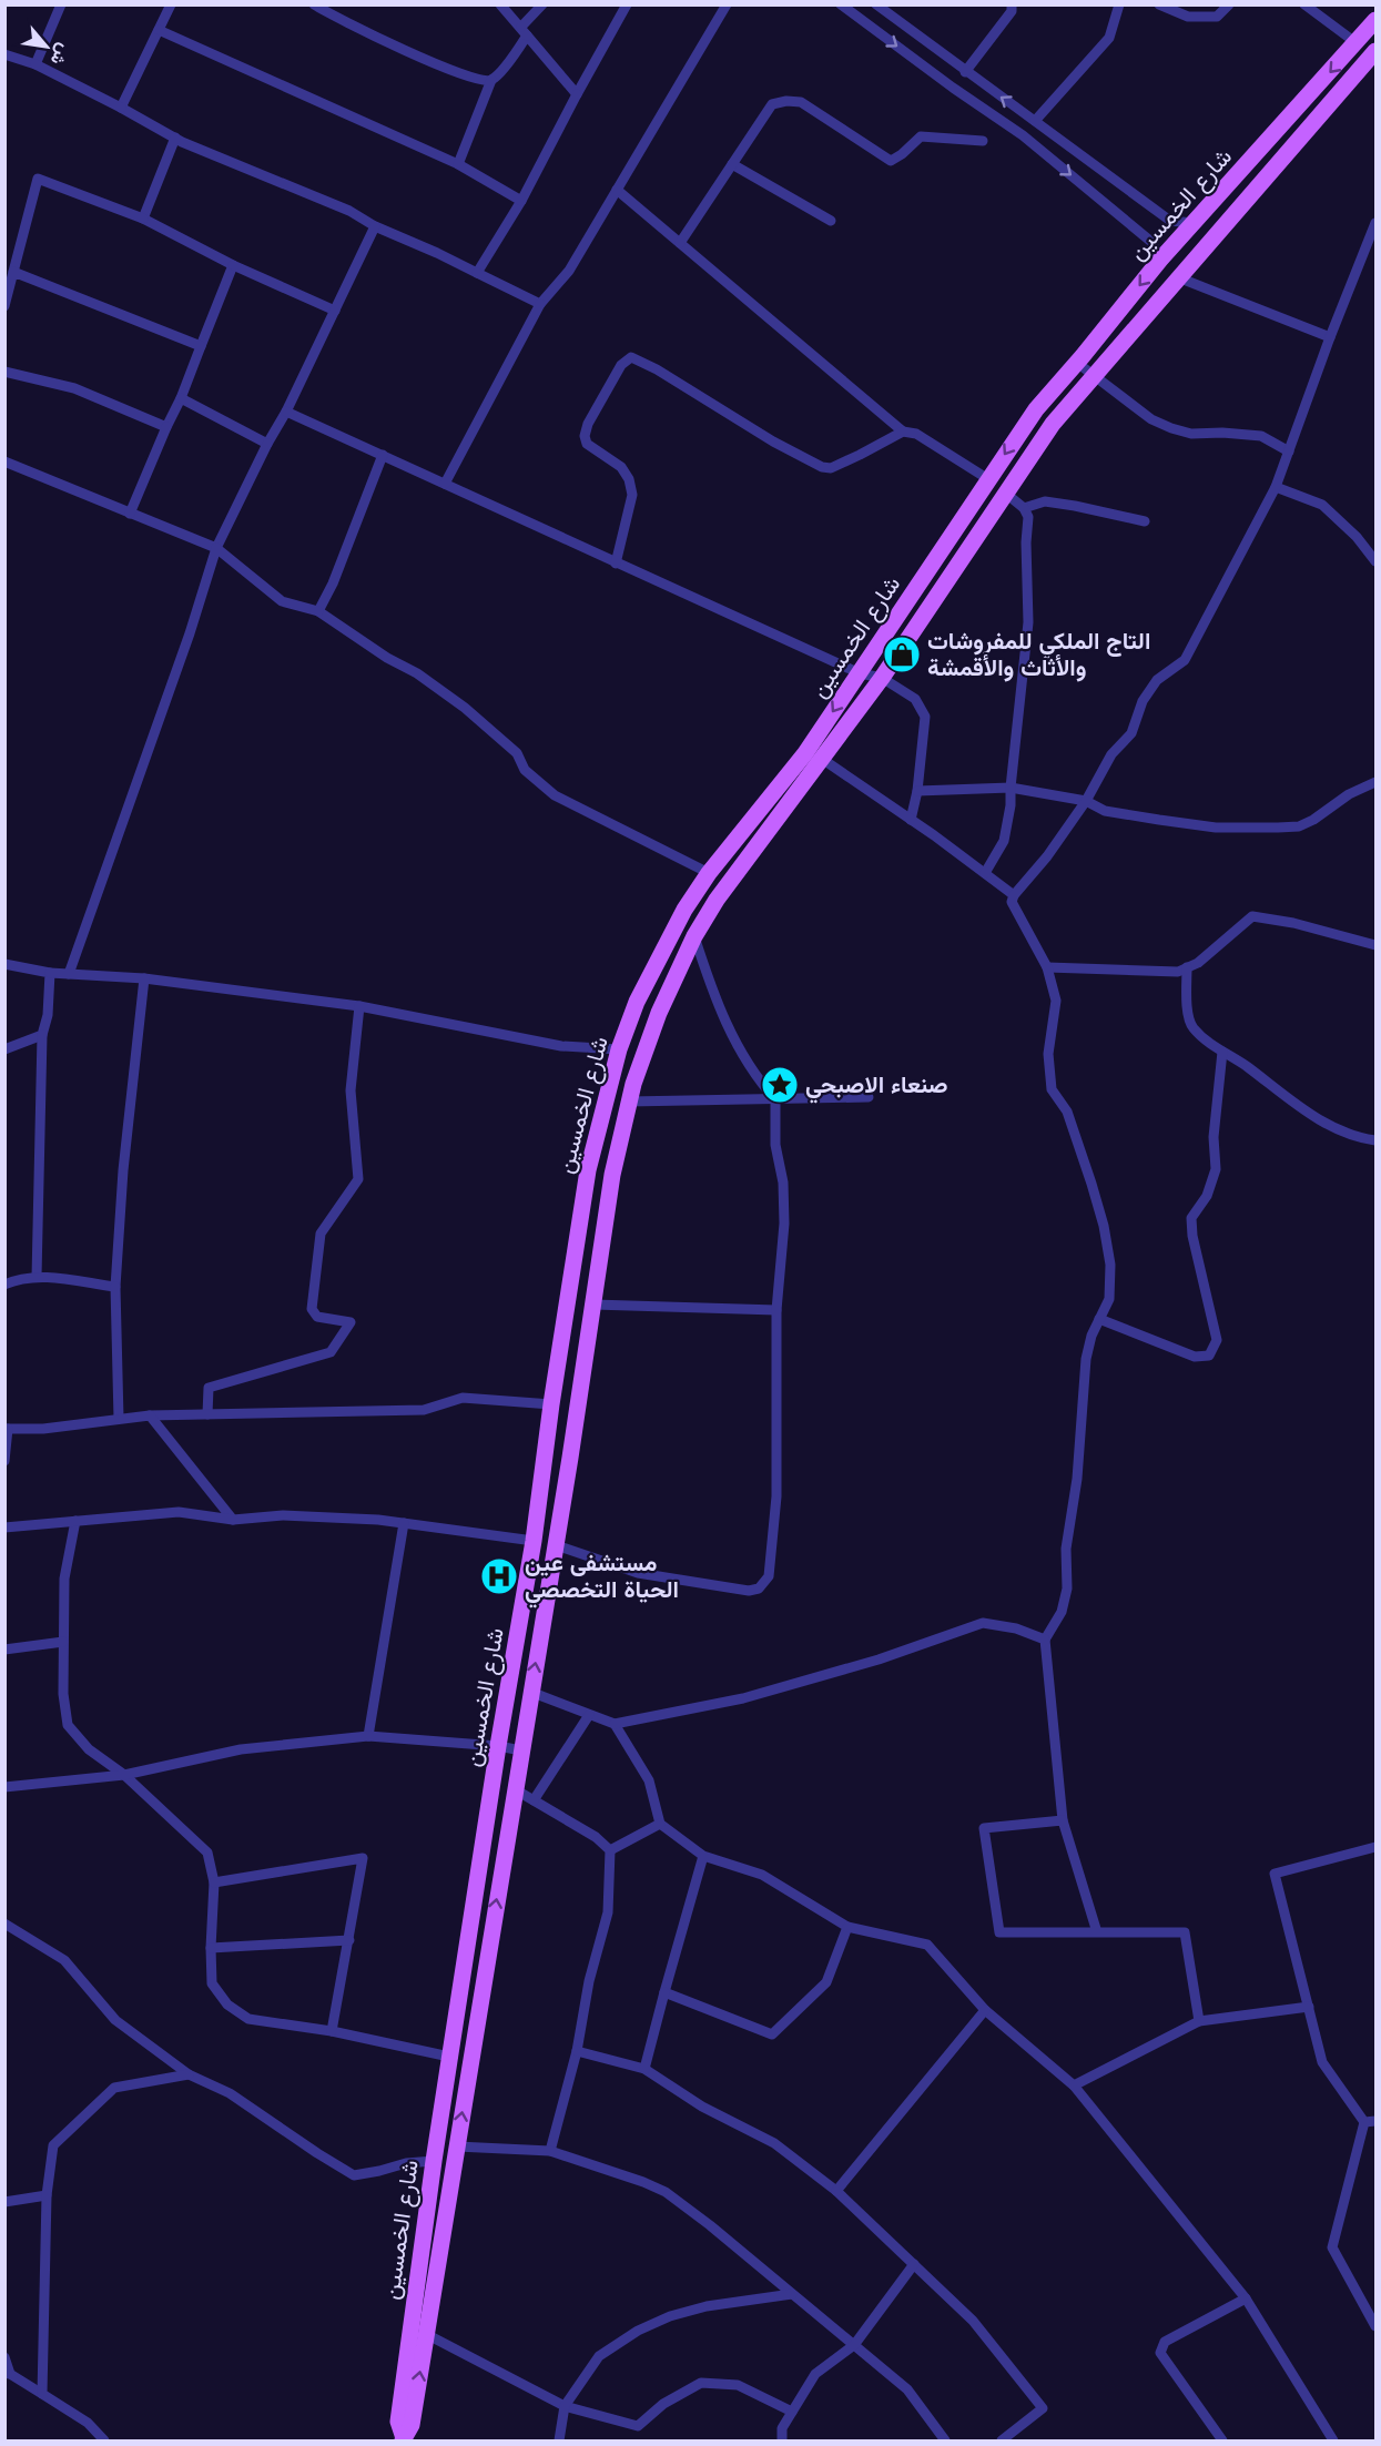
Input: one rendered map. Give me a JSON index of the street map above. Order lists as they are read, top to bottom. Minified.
{"streets":{"main road":["شارع الخمسين"]},"places":{"shop":["التاج الملكي للمفروشات والأثاث والأقمشة"],"place":["صنعاء الاصبحي"],"hospital":["مستشفى عين الحياة التخصصي"]},"north":"bottom right"}
